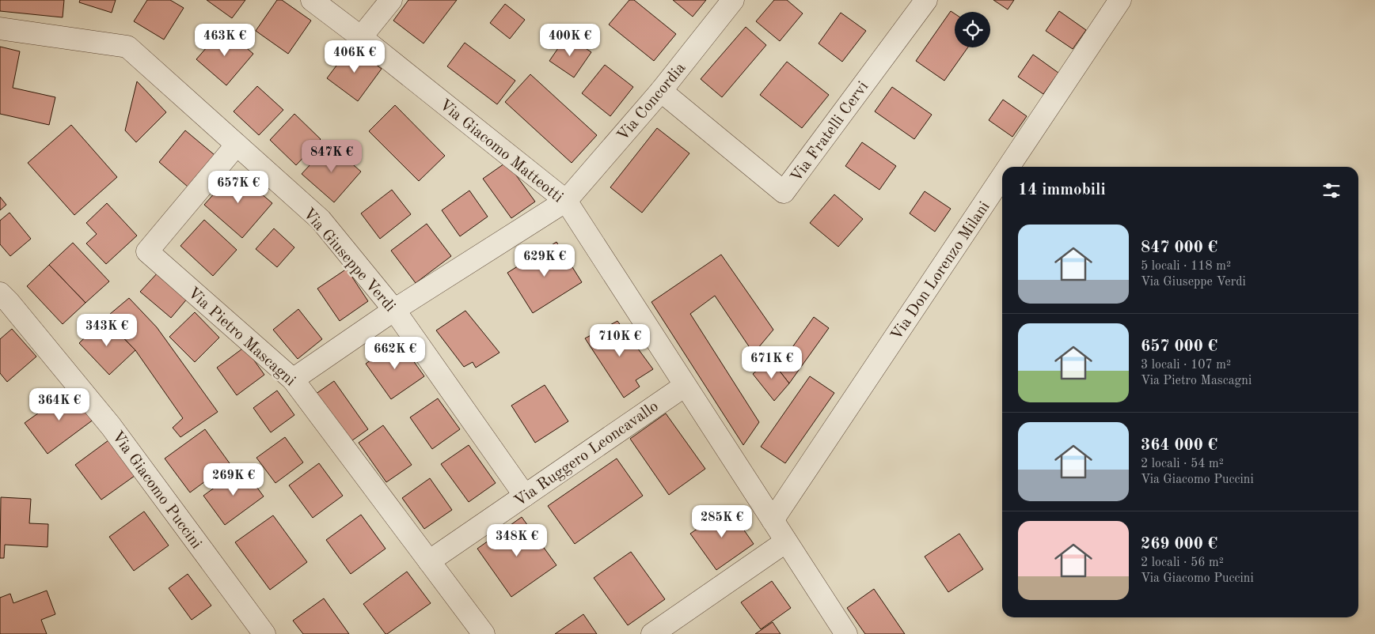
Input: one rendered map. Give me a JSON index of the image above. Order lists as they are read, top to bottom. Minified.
{"streets":{"street":["Via Concordia","Via Fratelli Cervi","Via Giacomo Matteotti","Via Giuseppe Verdi","Via Don Lorenzo Milani","Via Pietro Mascagni","Via Ruggero Leoncavallo","Via Giacomo Puccini"]},"crossings":[["Via Concordia","Via Fratelli Cervi"],["Via Concordia","Via Giacomo Matteotti"],["Via Concordia","Via Giuseppe Verdi"],["Via Concordia","Via Pietro Mascagni"],["Via Giacomo Matteotti","Via Don Lorenzo Milani"],["Via Giacomo Matteotti","Via Ruggero Leoncavallo"],["Via Giuseppe Verdi","Via Pietro Mascagni"],["Via Giuseppe Verdi","Via Ruggero Leoncavallo"],["Via Pietro Mascagni","Via Ruggero Leoncavallo"]],"page":{"price":["463K €","400K €","406K €","847K €","657K €","629K €","343K €","710K €","662K €","671K €","364K €","269K €","285K €","348K €"],"heading":"14 immobili","list":[{"name":"847 000 €","note":"5 locali · 118 m² · Via Giuseppe Verdi"},{"name":"657 000 €","note":"3 locali · 107 m² · Via Pietro Mascagni"},{"name":"364 000 €","note":"2 locali · 54 m² · Via Giacomo Puccini"},{"name":"269 000 €","note":"2 locali · 56 m² · Via Giacomo Puccini"}]}}
